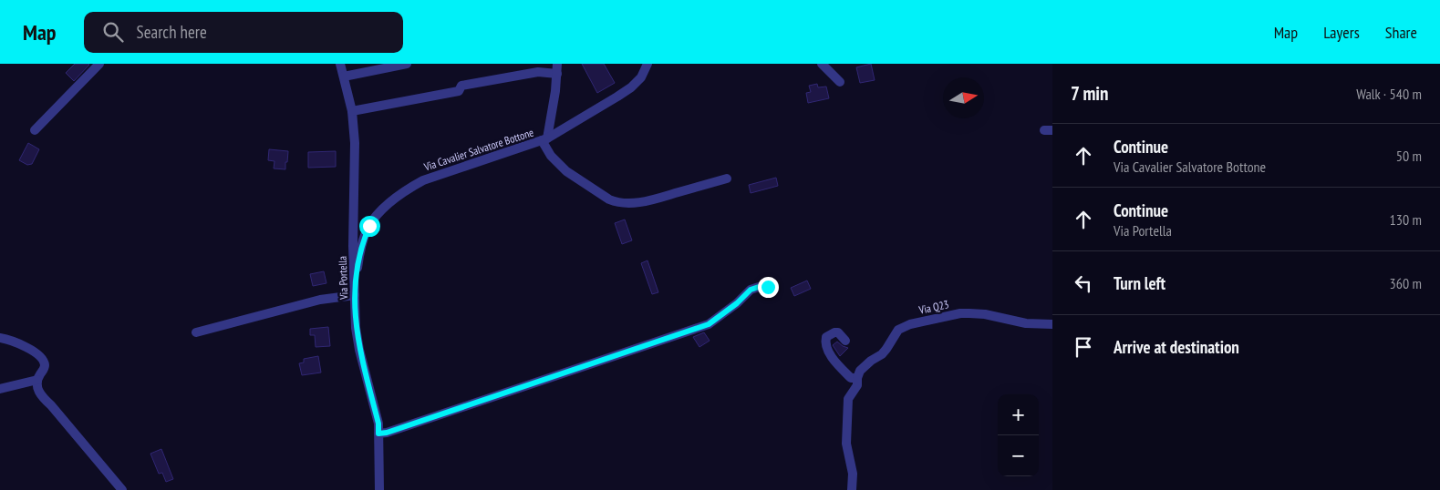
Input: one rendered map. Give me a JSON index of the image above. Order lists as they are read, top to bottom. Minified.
{"streets":{"street":["Via Cavalier Salvatore Bottone","Via Portella","Via Q23"]},"crossings":[["Via Cavalier Salvatore Bottone","Via Portella"]],"north":"right","page":{"header":"Map","search":"Search here","nav":["Map","Layers","Share"],"heading":["7 min","Walk · 540 m"],"list":[["Continue","Via Cavalier Salvatore Bottone","50 m"],["Continue","Via Portella","130 m"],["Turn left","360 m"],"Arrive at destination"],"map_buttons":["+","−"]}}
